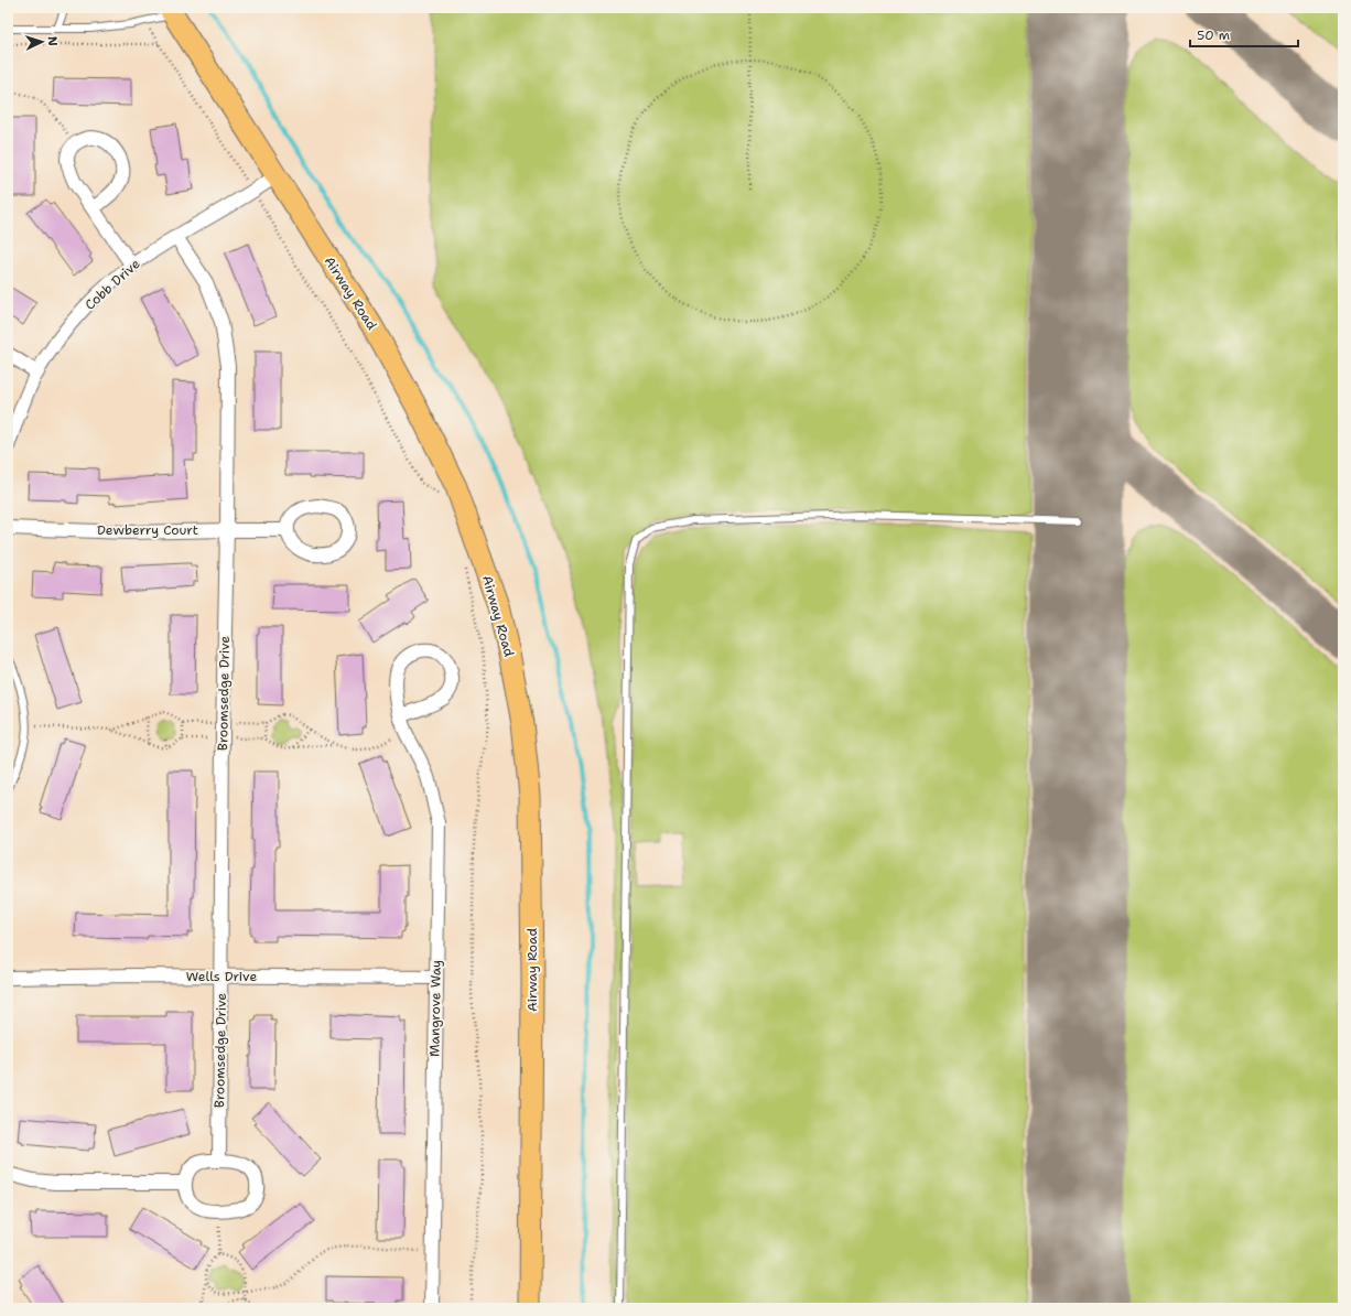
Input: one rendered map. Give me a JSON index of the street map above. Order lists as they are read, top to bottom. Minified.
{"streets":{"main road":["Airway Road"],"street":["Cobb Drive","Dewberry Court","Broomsedge Drive","Wells Drive","Mangrove Way"]},"crossings":[["Cobb Drive","Airway Road"],["Cobb Drive","Broomsedge Drive"],["Dewberry Court","Broomsedge Drive"],["Broomsedge Drive","Wells Drive"],["Wells Drive","Mangrove Way"]],"scale_bar":"50 m","north":"right"}
